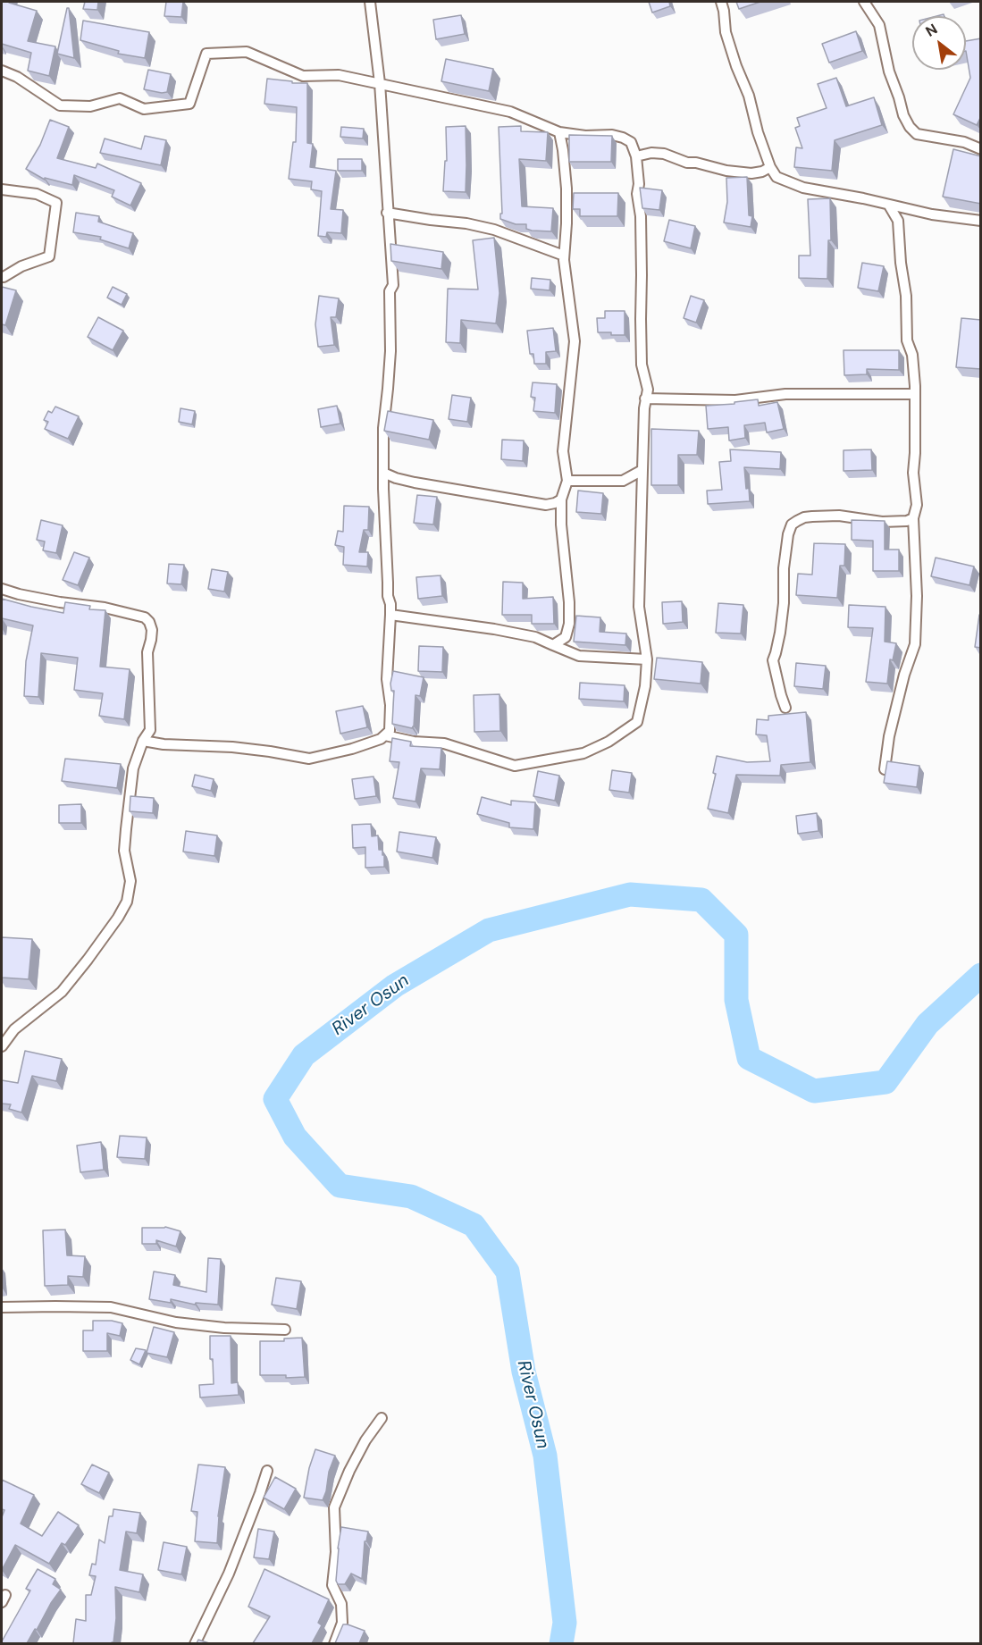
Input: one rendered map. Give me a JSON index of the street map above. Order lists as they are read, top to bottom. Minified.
{"water":["River Osun"],"north":"top left"}
